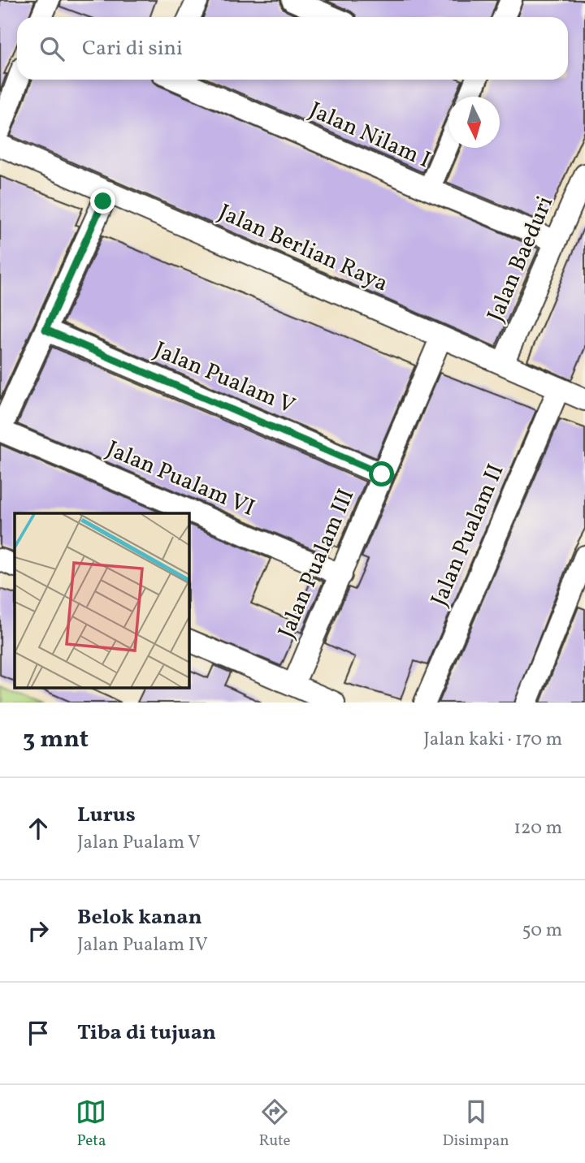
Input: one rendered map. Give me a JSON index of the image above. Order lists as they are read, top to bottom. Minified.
{"streets":{"street":["Jalan Nilam I","Jalan Berlian Raya","Jalan Baeduri","Jalan Pualam V","Jalan Pualam VI","Jalan Pualam II","Jalan Pualam III"]},"crossings":[["Jalan Nilam I","Jalan Baeduri"],["Jalan Berlian Raya","Jalan Baeduri"],["Jalan Berlian Raya","Jalan Pualam II"],["Jalan Berlian Raya","Jalan Pualam III"],["Jalan Pualam V","Jalan Pualam III"],["Jalan Pualam VI","Jalan Pualam III"]],"north":"bottom","page":{"search":"Cari di sini","heading":["3 mnt","Jalan kaki · 170 m"],"list":[["Lurus","Jalan Pualam V","120 m"],["Belok kanan","Jalan Pualam IV","50 m"],"Tiba di tujuan"],"nav":["Peta","Rute","Disimpan"]}}
